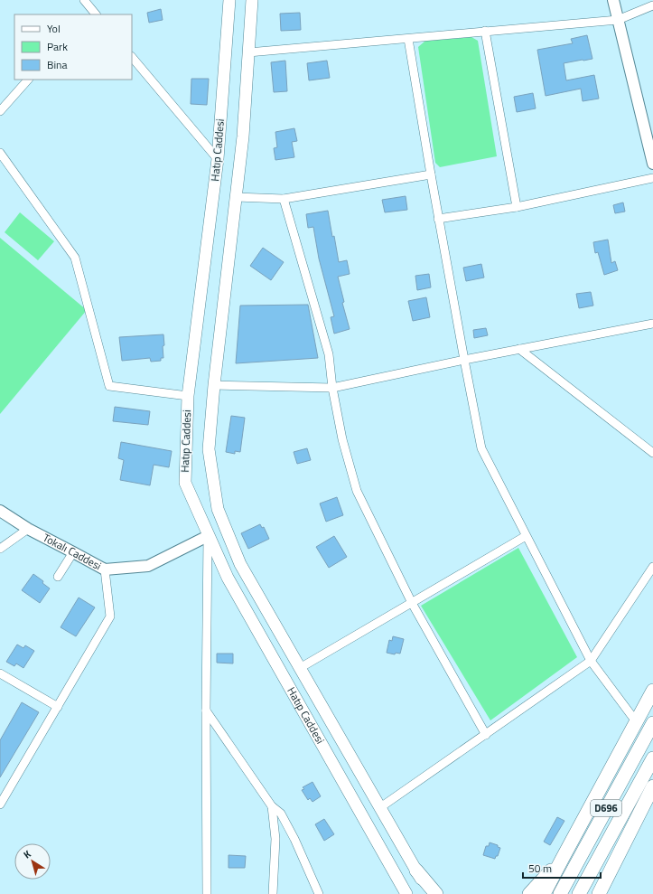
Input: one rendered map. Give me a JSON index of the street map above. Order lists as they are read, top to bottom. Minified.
{"streets":{"highway":["D696"],"main road":["Hatıp Caddesi"],"street":["Tokalı Caddesi"]},"crossings":[["Hatıp Caddesi","Tokalı Caddesi"]],"legend":["Yol","Park","Bina"],"scale_bar":"50 m","north":"top left"}
